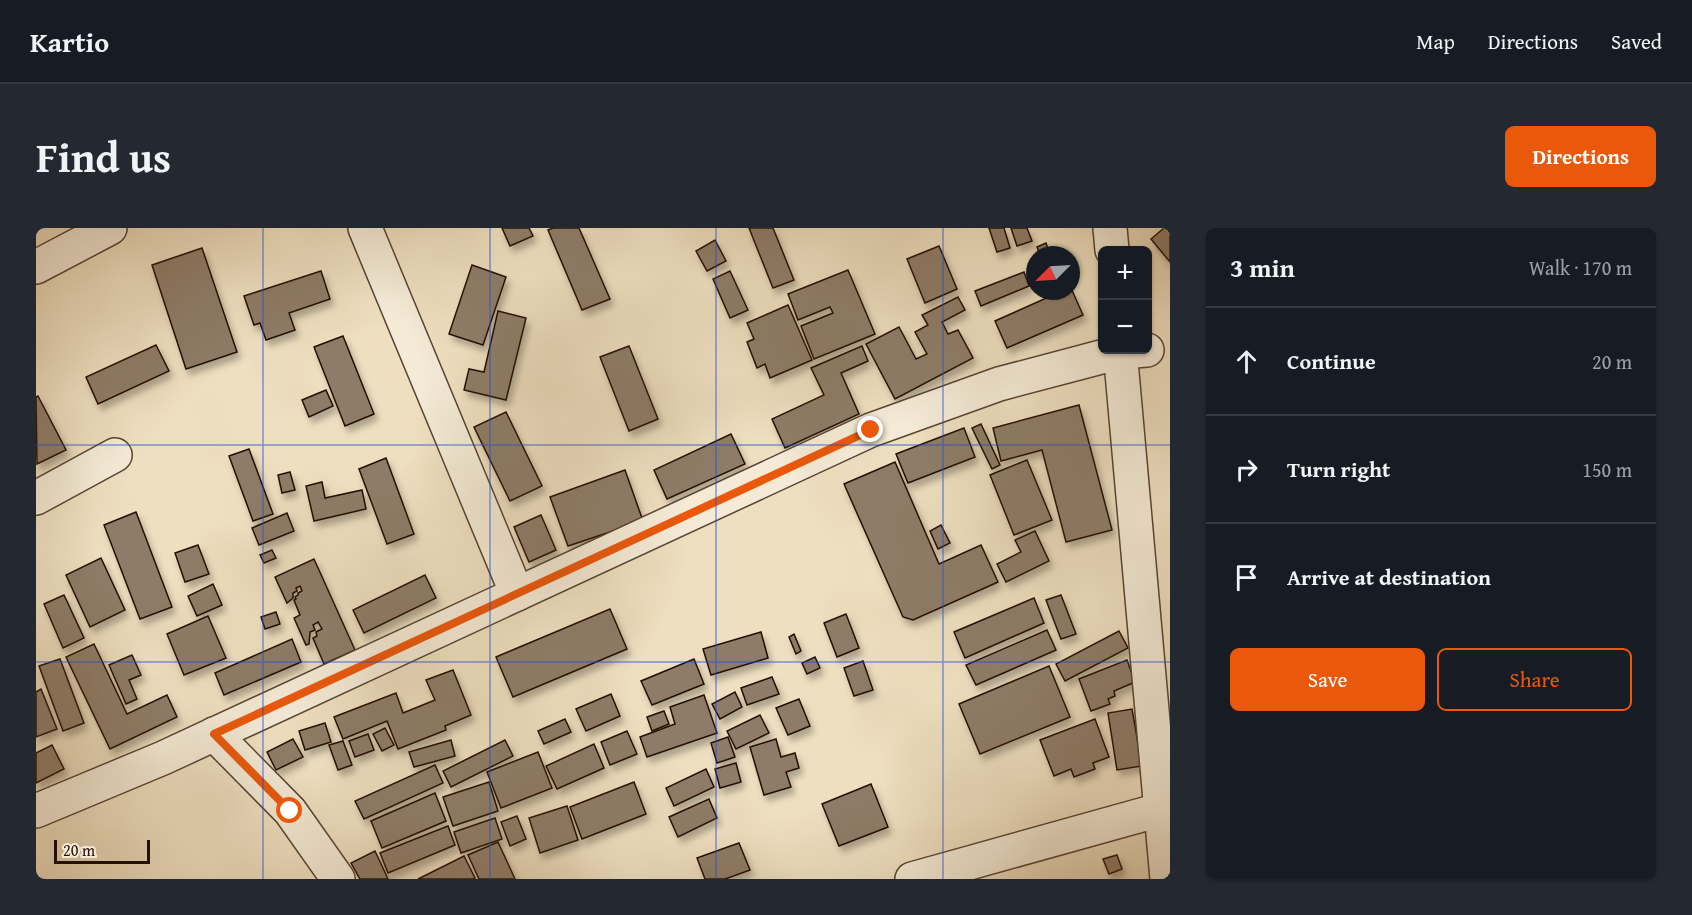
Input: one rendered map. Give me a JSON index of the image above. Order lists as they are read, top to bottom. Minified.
{"scale_bar":"20 m","north":"bottom left","page":{"header":"Kartio","nav":["Map","Directions","Saved"],"title":"Find us","buttons":["Directions",["Save","Share"]],"heading":["3 min","Walk · 170 m"],"map_buttons":["+","−"],"list":[["Continue","20 m"],["Turn right","150 m"],"Arrive at destination"],"scale":"20 m"}}
